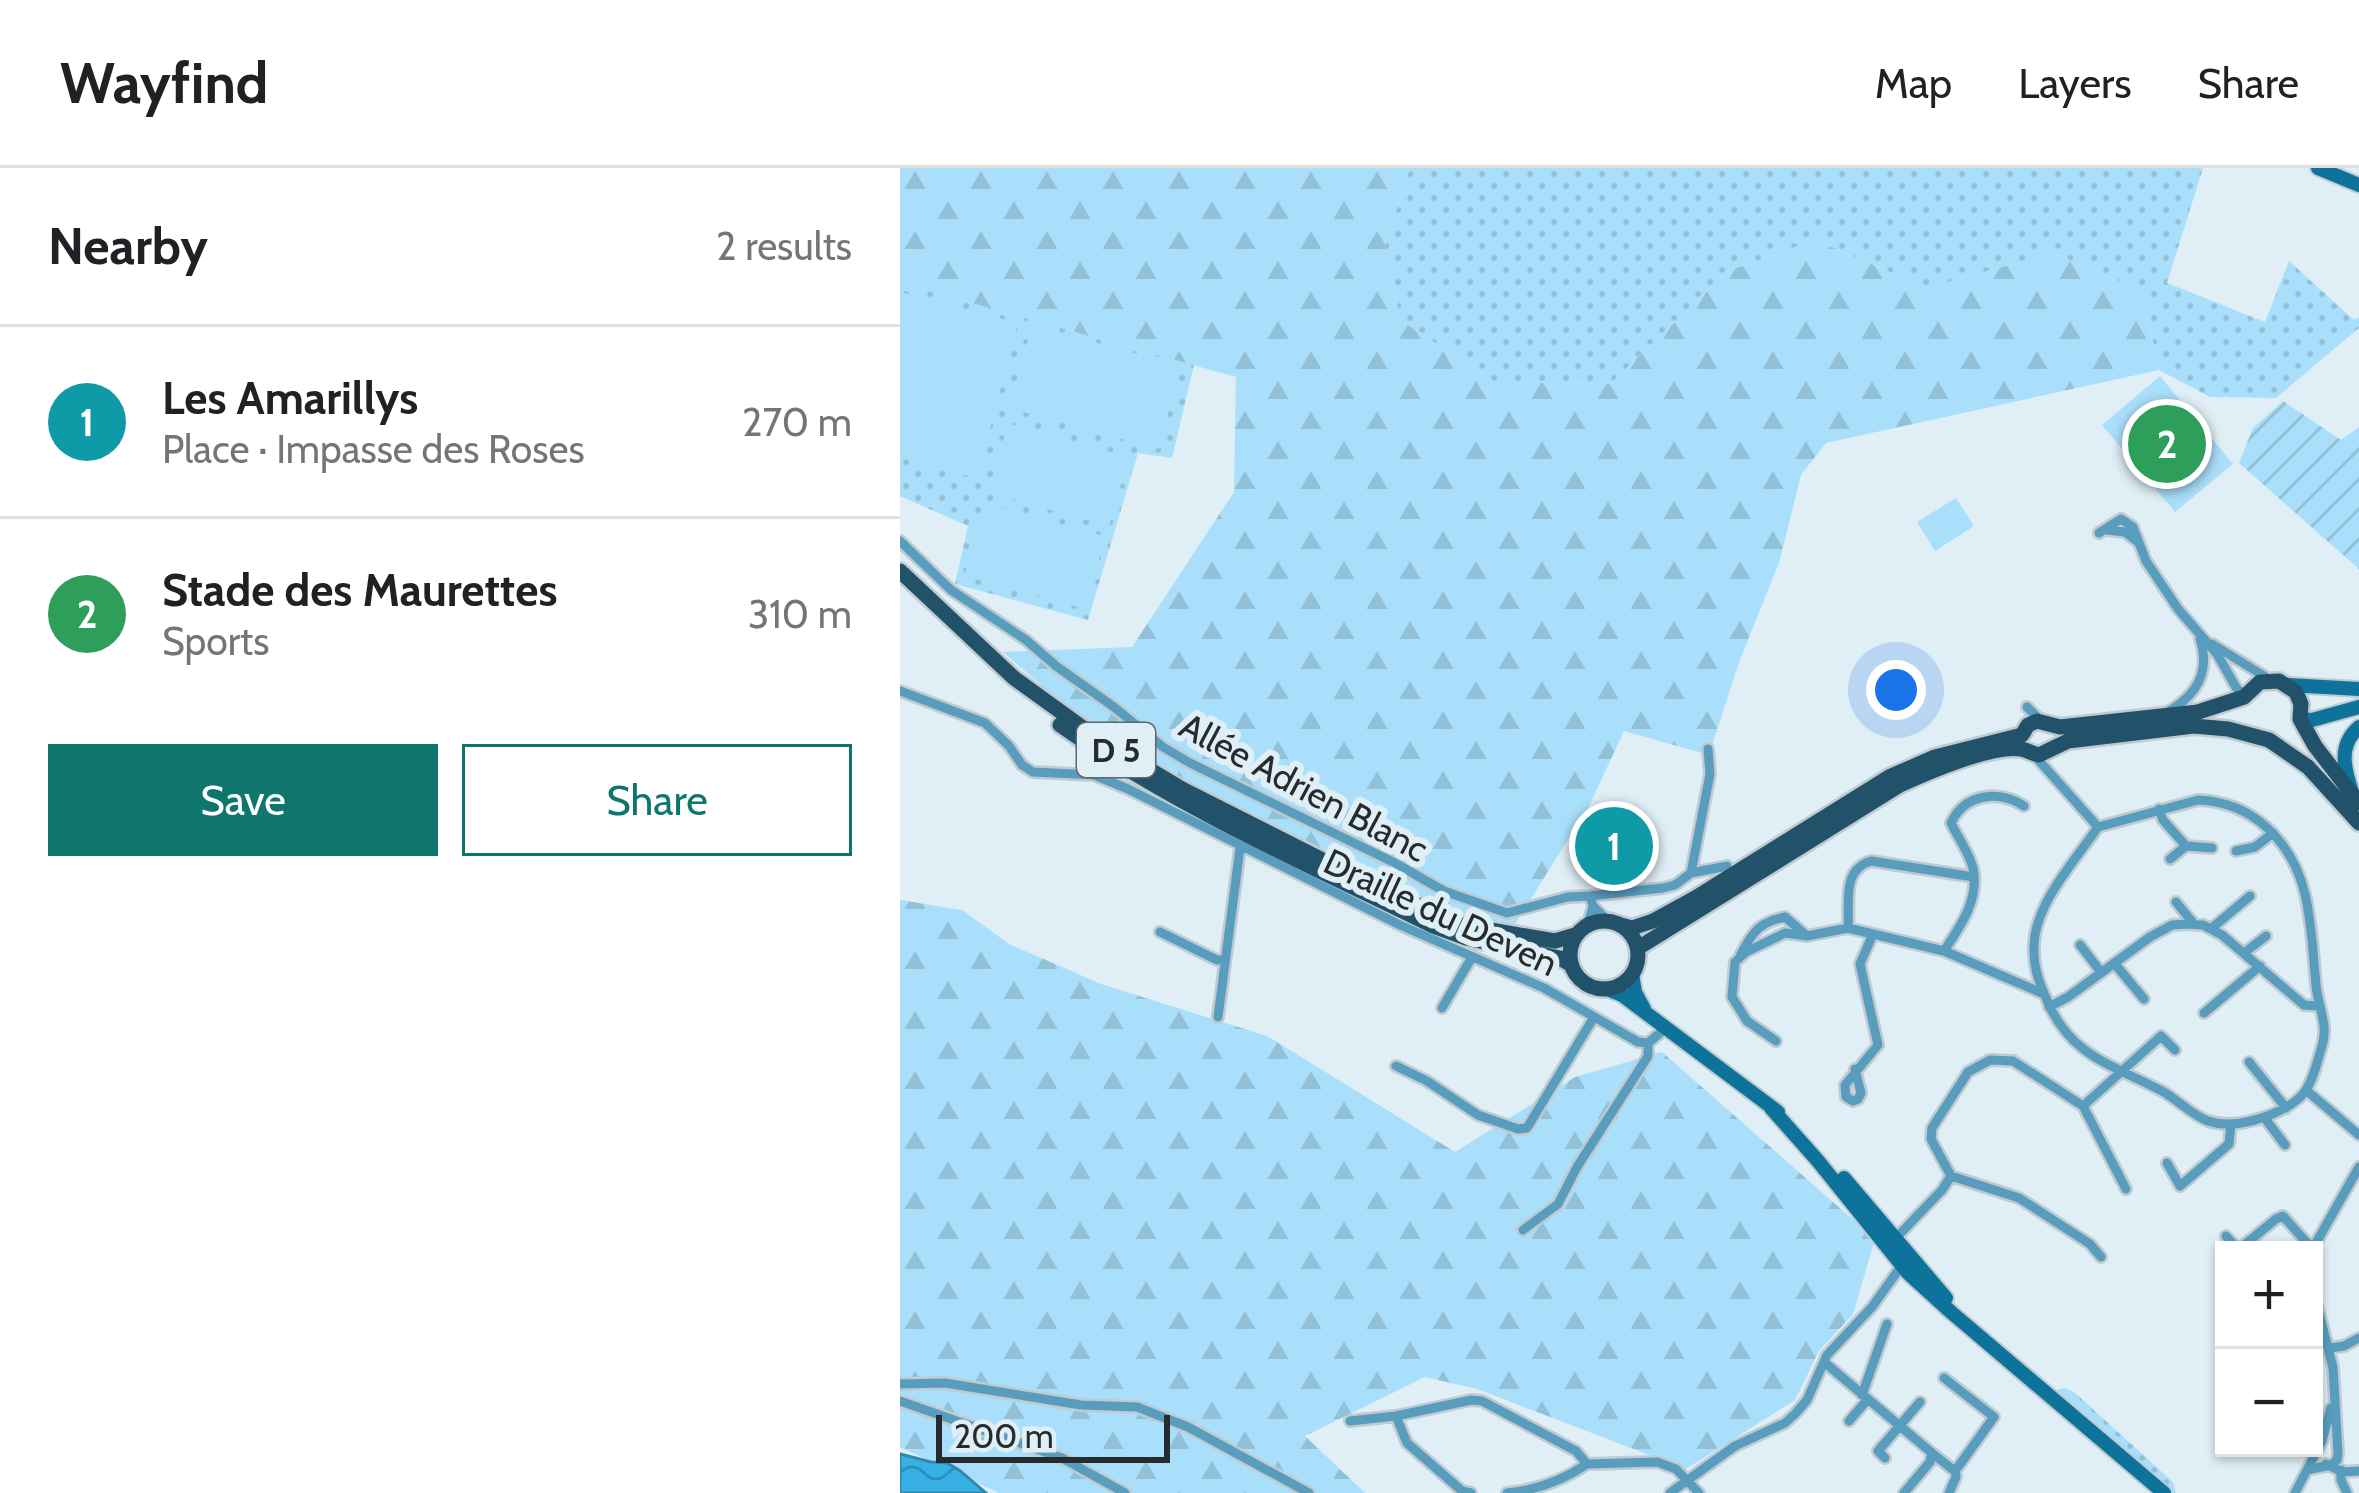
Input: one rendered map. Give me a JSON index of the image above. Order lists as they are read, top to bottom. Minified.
{"streets":{"main road":["D 5"],"street":["Allée Adrien Blanc","Draille du Deven"]},"scale_bar":"200 m","page":{"header":"Wayfind","nav":["Map","Layers","Share"],"heading":["Nearby","2 results"],"list":[{"mark":"1","name":"Les Amarillys","note":"Place · Impasse des Roses","value":"270 m"},{"mark":"2","name":"Stade des Maurettes","note":"Sports","value":"310 m"}],"pins":["2","1"],"buttons":["Save","Share"],"map_buttons":["+","−"],"scale":"200 m"}}
